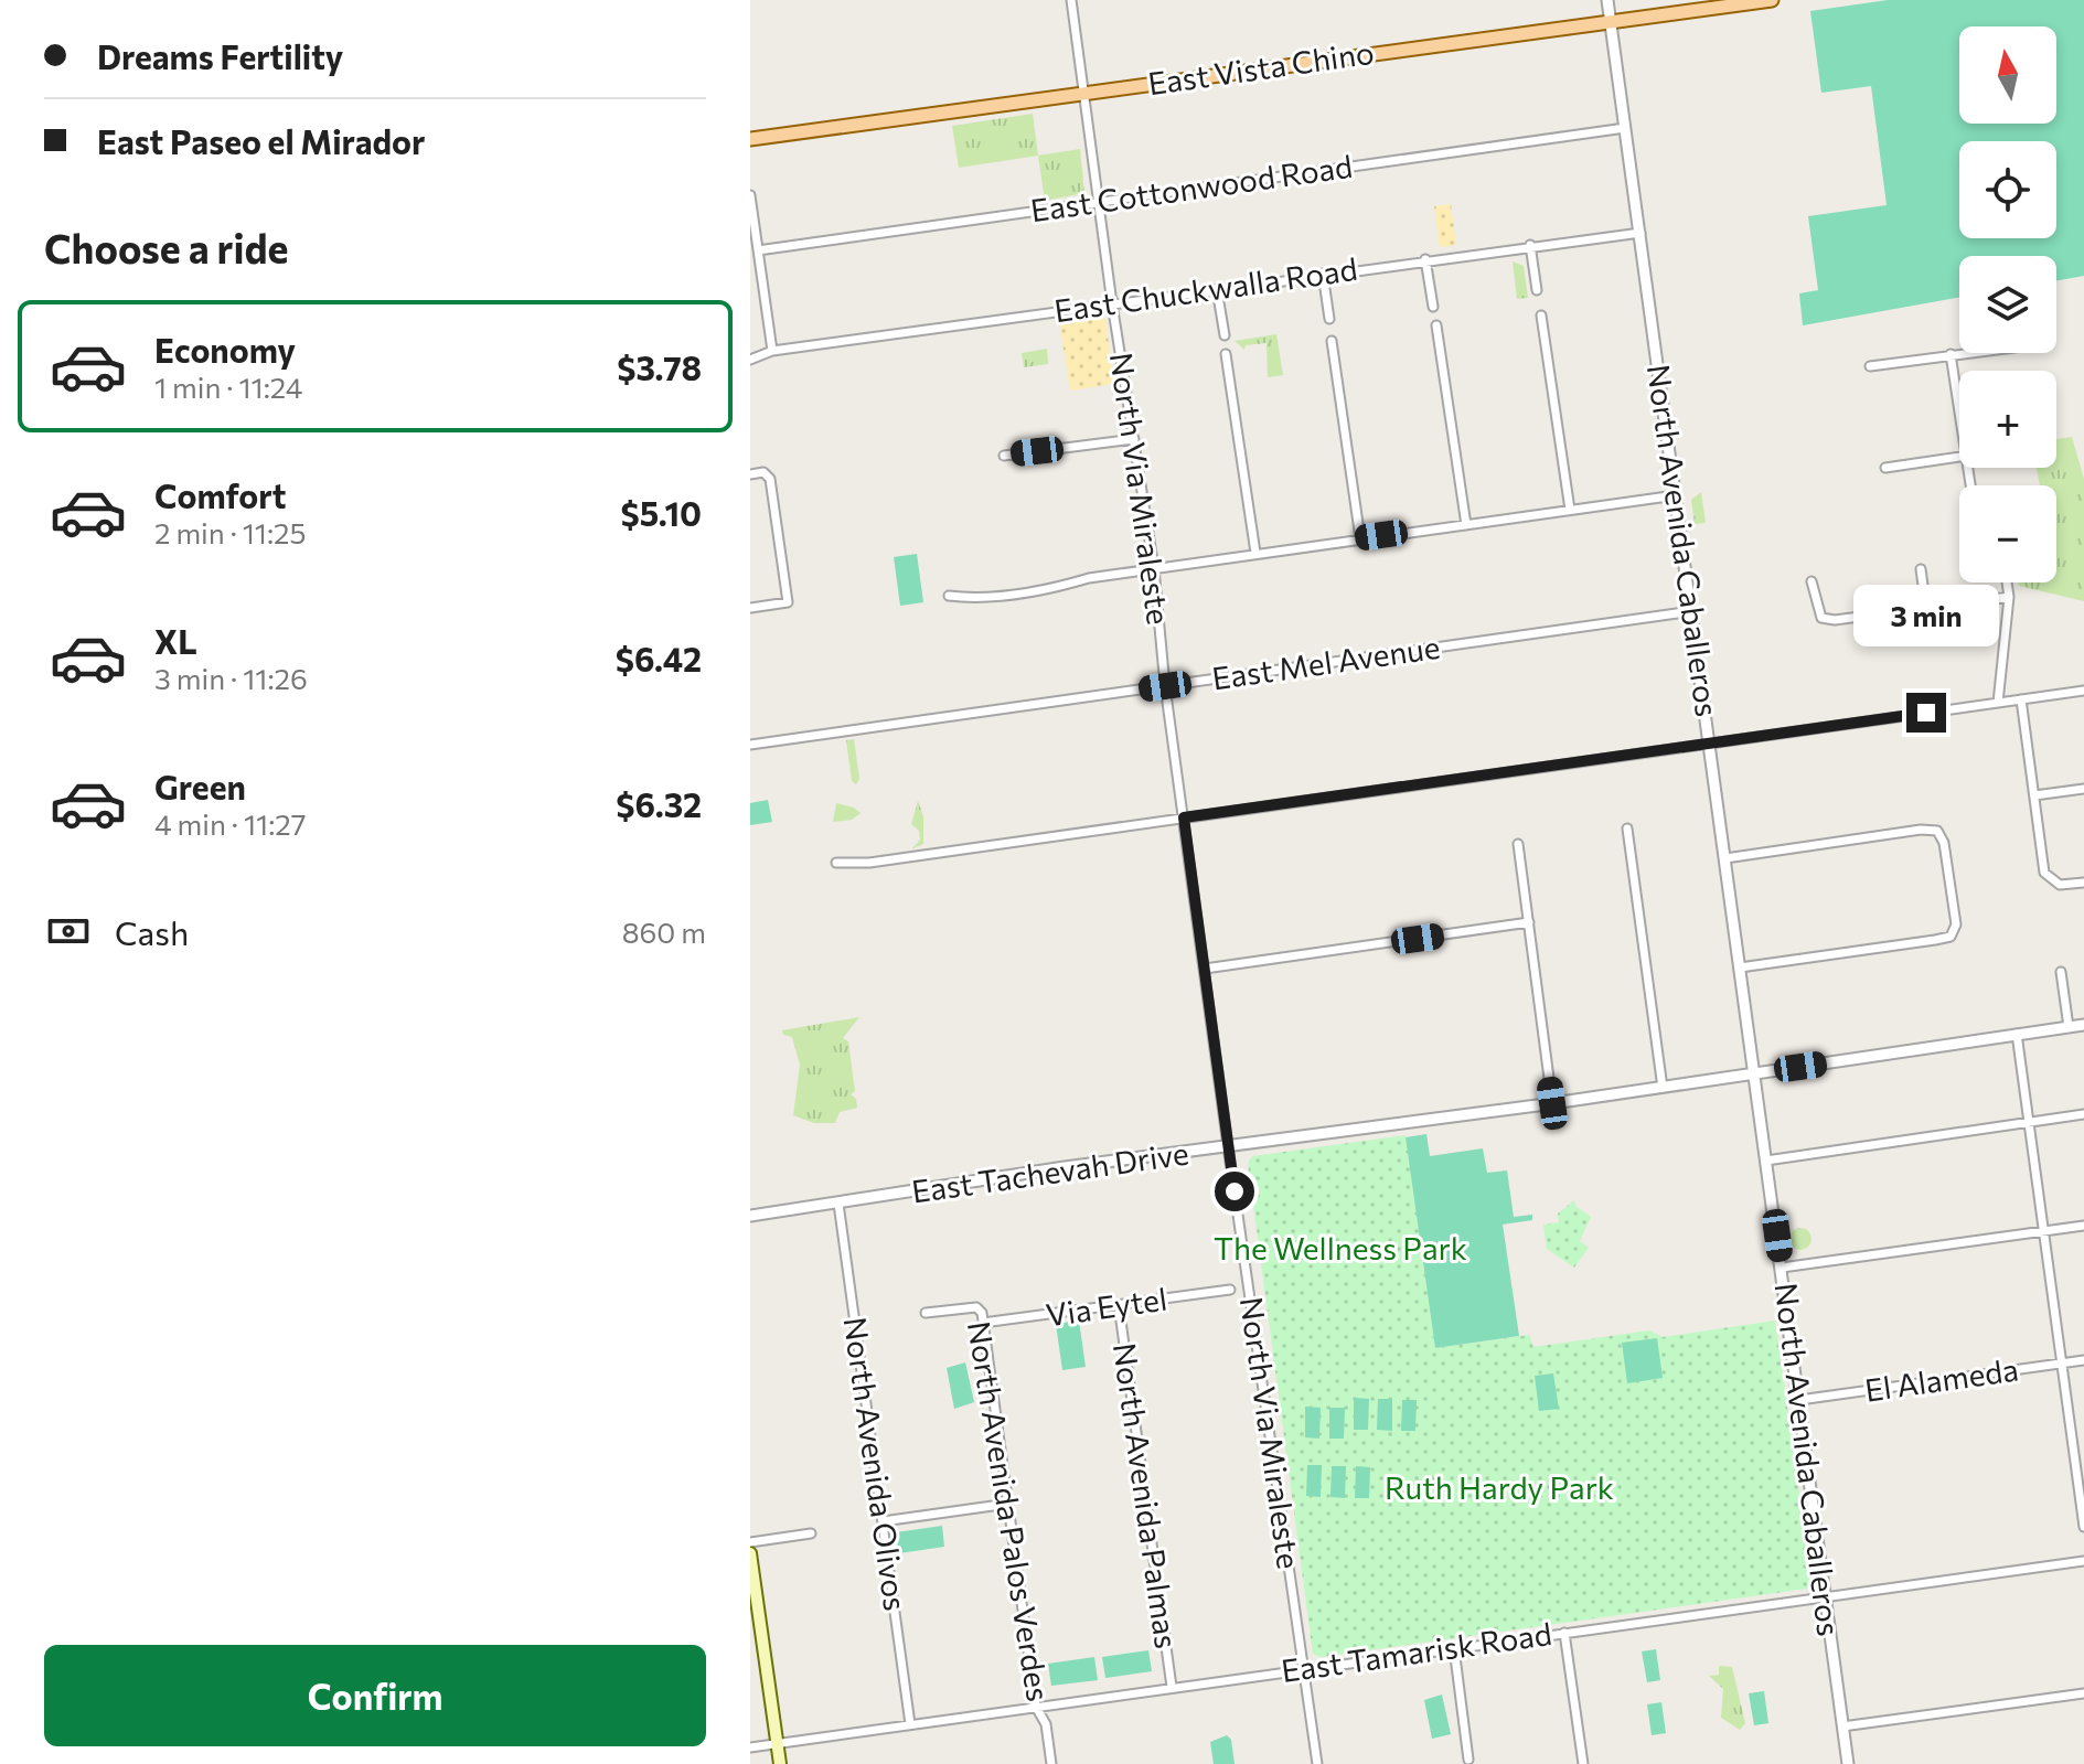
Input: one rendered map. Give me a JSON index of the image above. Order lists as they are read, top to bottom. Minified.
{"streets":{"main road":["East Vista Chino"],"street":["East Cottonwood Road","East Chuckwalla Road","North Via Miraleste","North Avenida Caballeros","East Mel Avenue","East Tachevah Drive","Via Eytel","El Alameda","North Avenida Olivos","North Avenida Palmas","North Avenida Palos Verdes","East Tamarisk Road"]},"crossings":[["East Vista Chino","North Via Miraleste"],["East Vista Chino","North Avenida Caballeros"],["East Cottonwood Road","North Via Miraleste"],["East Cottonwood Road","North Avenida Caballeros"],["East Chuckwalla Road","North Via Miraleste"],["East Chuckwalla Road","North Avenida Caballeros"],["North Via Miraleste","East Mel Avenue"],["North Via Miraleste","East Tachevah Drive"],["North Via Miraleste","East Tamarisk Road"],["North Avenida Caballeros","East Mel Avenue"],["North Avenida Caballeros","East Tachevah Drive"],["North Avenida Caballeros","El Alameda"],["North Avenida Caballeros","East Tamarisk Road"],["East Tachevah Drive","North Avenida Olivos"],["Via Eytel","North Avenida Palmas"],["Via Eytel","North Avenida Palos Verdes"],["North Avenida Olivos","East Tamarisk Road"],["North Avenida Palmas","East Tamarisk Road"],["North Avenida Palos Verdes","East Tamarisk Road"]],"parks":["The Wellness Park","Ruth Hardy Park"],"north":"top","page":{"banner":["Dreams Fertility","East Paseo el Mirador"],"map_buttons":["+","−"],"heading":"Choose a ride","list":[{"name":"Economy","note":"1 min · 11:24","value":"$3.78"},{"name":"Comfort","note":"2 min · 11:25","value":"$5.10"},{"name":"XL","note":"3 min · 11:26","value":"$6.42"},{"name":"Green","note":"4 min · 11:27","value":"$6.32"}],"bubble":"3 min","pay":["Cash","860 m"],"buttons":"Confirm"}}
